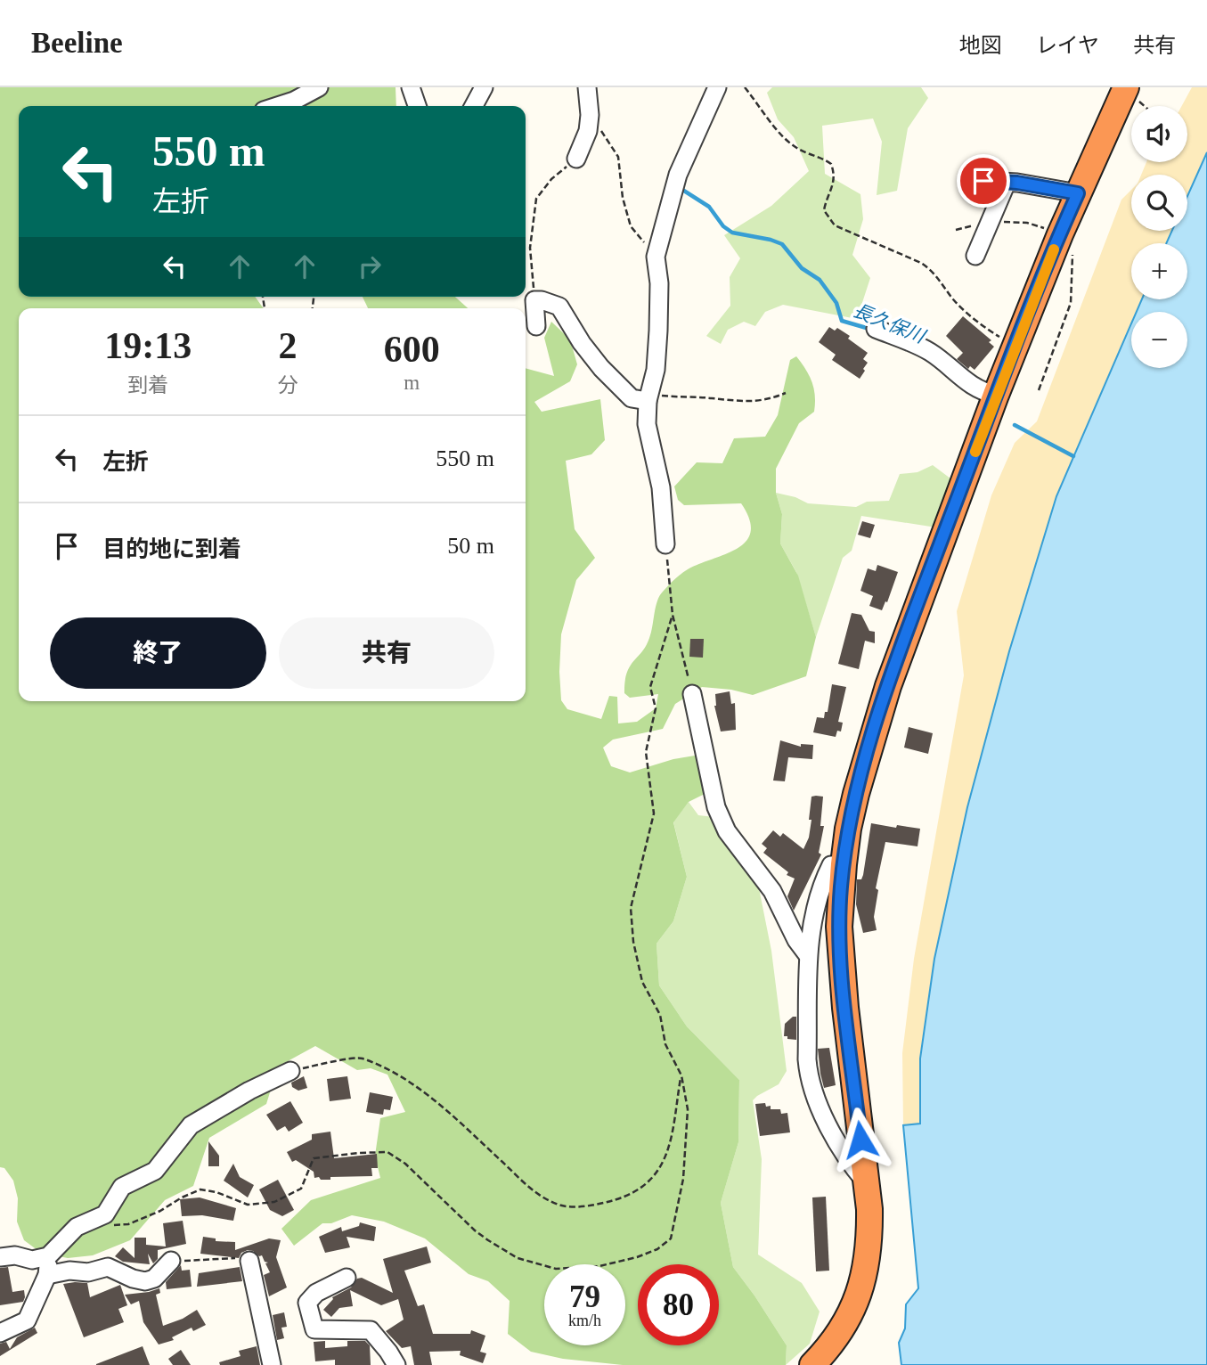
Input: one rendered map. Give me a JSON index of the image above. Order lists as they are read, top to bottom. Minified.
{"water":["長久保川"],"page":{"header":"Beeline","nav":["地図","レイヤ","共有"],"map_buttons":["+","−"],"turn":["550 m","左折"],"eta":["19:13","到着","2","分","600","m"],"list":[{"name":"左折","value":"550 m"},{"name":"目的地に到着","value":"50 m"}],"buttons":["終了","共有"],"speed":"79 km/h","limit":"80"}}
